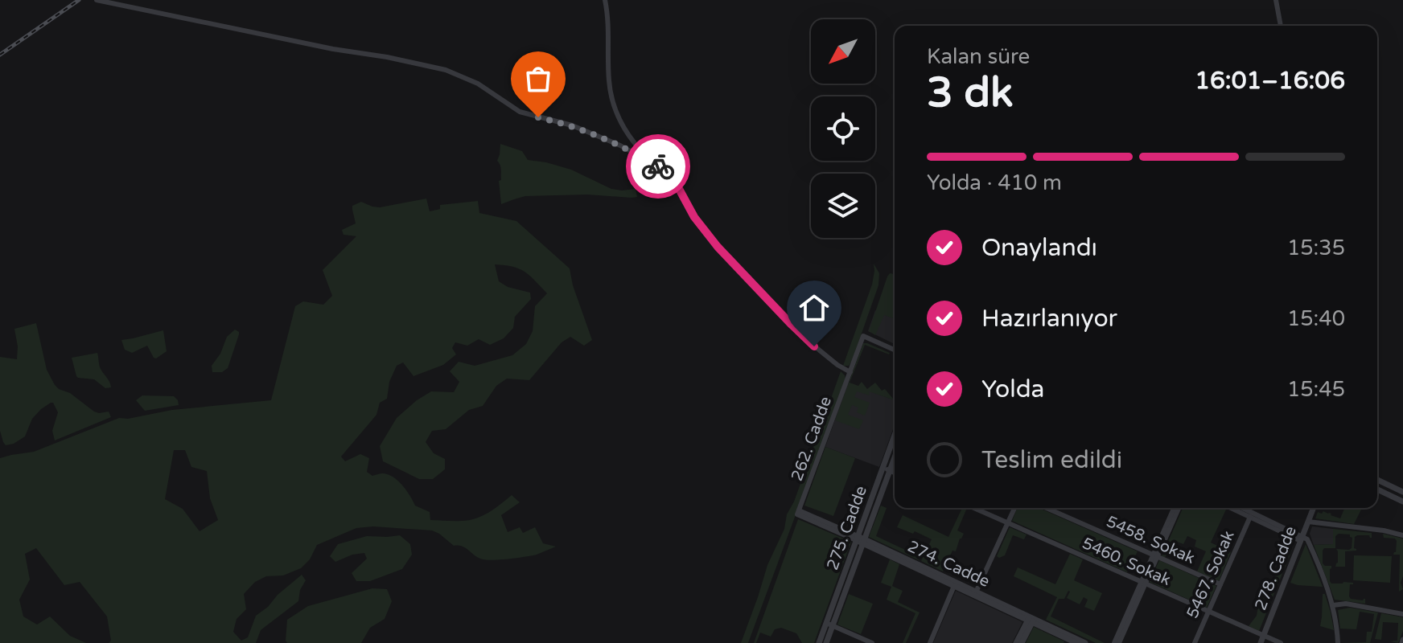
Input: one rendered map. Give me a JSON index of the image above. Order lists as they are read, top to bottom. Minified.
{"streets":{"street":["262. Cadde","275. Cadde","5458. Sokak","5460. Sokak","274. Cadde","278. Cadde","5467. Sokak"]},"crossings":[["262. Cadde","274. Cadde"],["275. Cadde","274. Cadde"],["5458. Sokak","5467. Sokak"],["5460. Sokak","278. Cadde"],["5460. Sokak","5467. Sokak"]],"north":"bottom left","page":{"heading":["3 dk","Kalan süre","16:01–16:06"],"bar":"Yolda · 410 m","list":[["Onaylandı","15:35"],["Hazırlanıyor","15:40"],["Yolda","15:45"],"Teslim edildi"]}}
